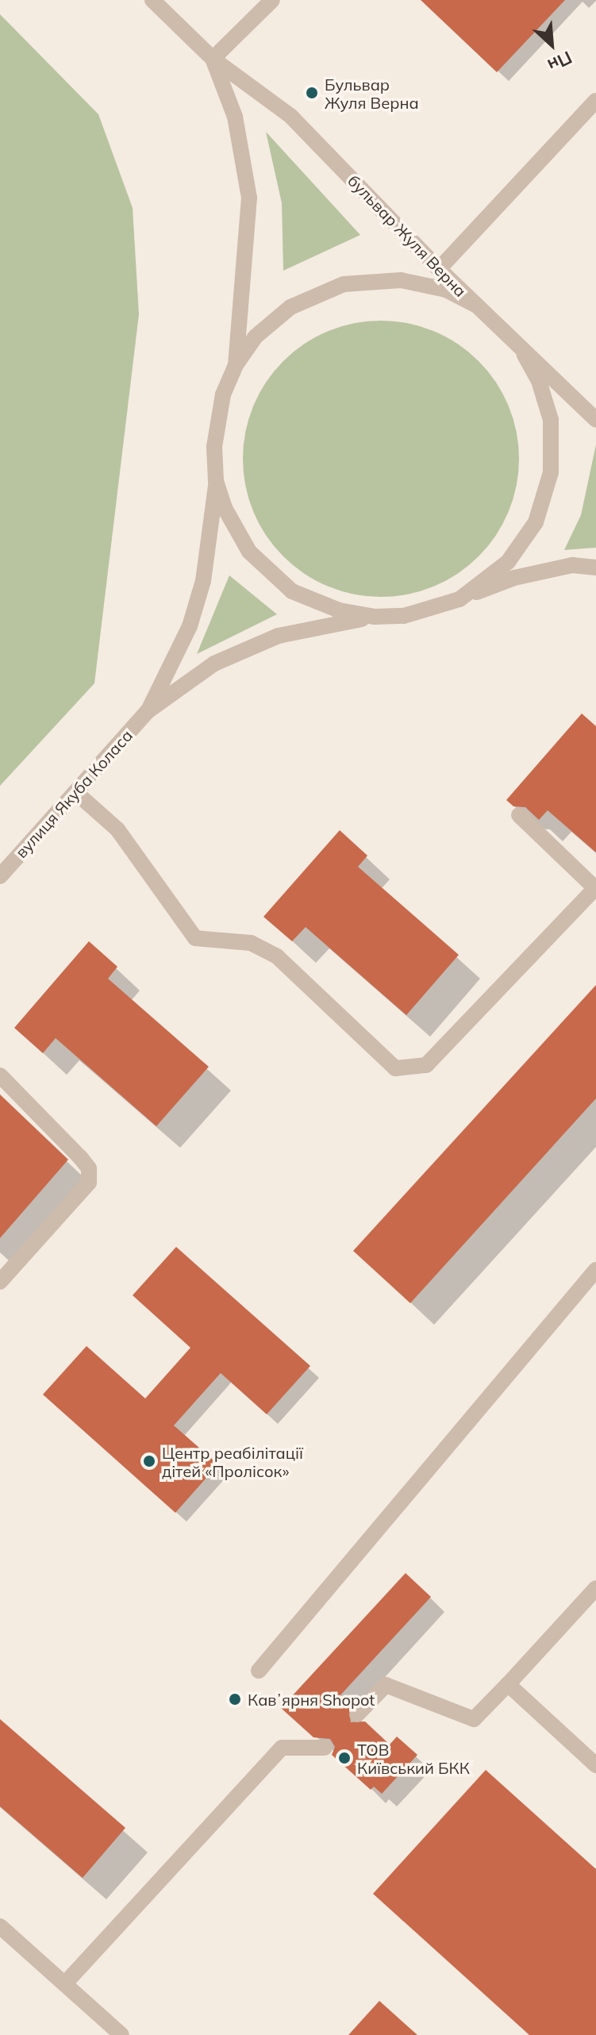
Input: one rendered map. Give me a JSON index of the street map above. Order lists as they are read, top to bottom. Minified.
{"streets":{"street":["бульвар Жуля Верна","вулиця Якуба Коласа"]},"places":["Бульвар Жуля Верна","Центр реабілітації дітей «Пролісок»","Кавʼярня Shopot","ТОВ Київський БКК"],"north":"bottom right"}
